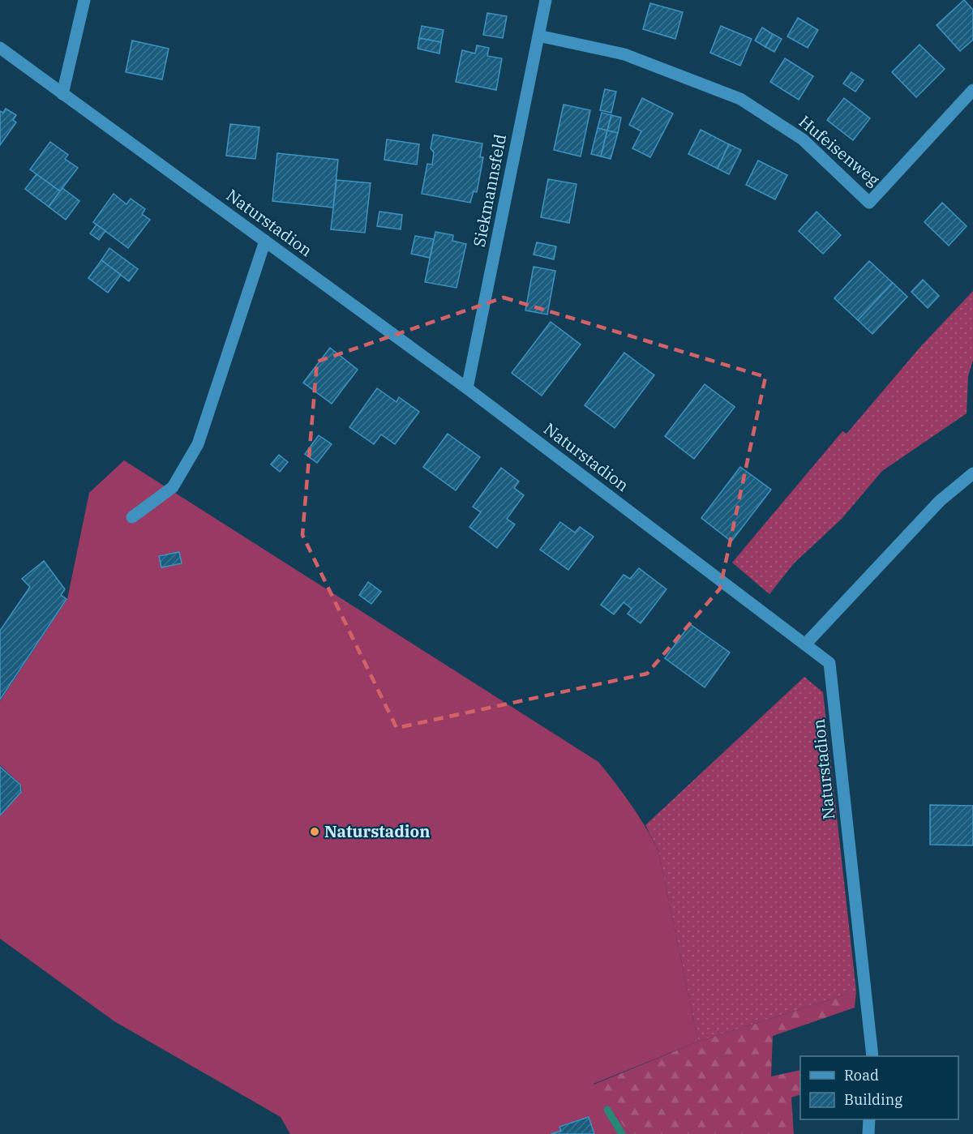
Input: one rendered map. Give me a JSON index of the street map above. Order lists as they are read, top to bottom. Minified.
{"streets":{"street":["Hufeisenweg","Siekmannsfeld","Naturstadion"]},"crossings":[["Hufeisenweg","Siekmannsfeld"],["Siekmannsfeld","Naturstadion"]],"places":["Naturstadion"],"legend":["Road","Building"]}
